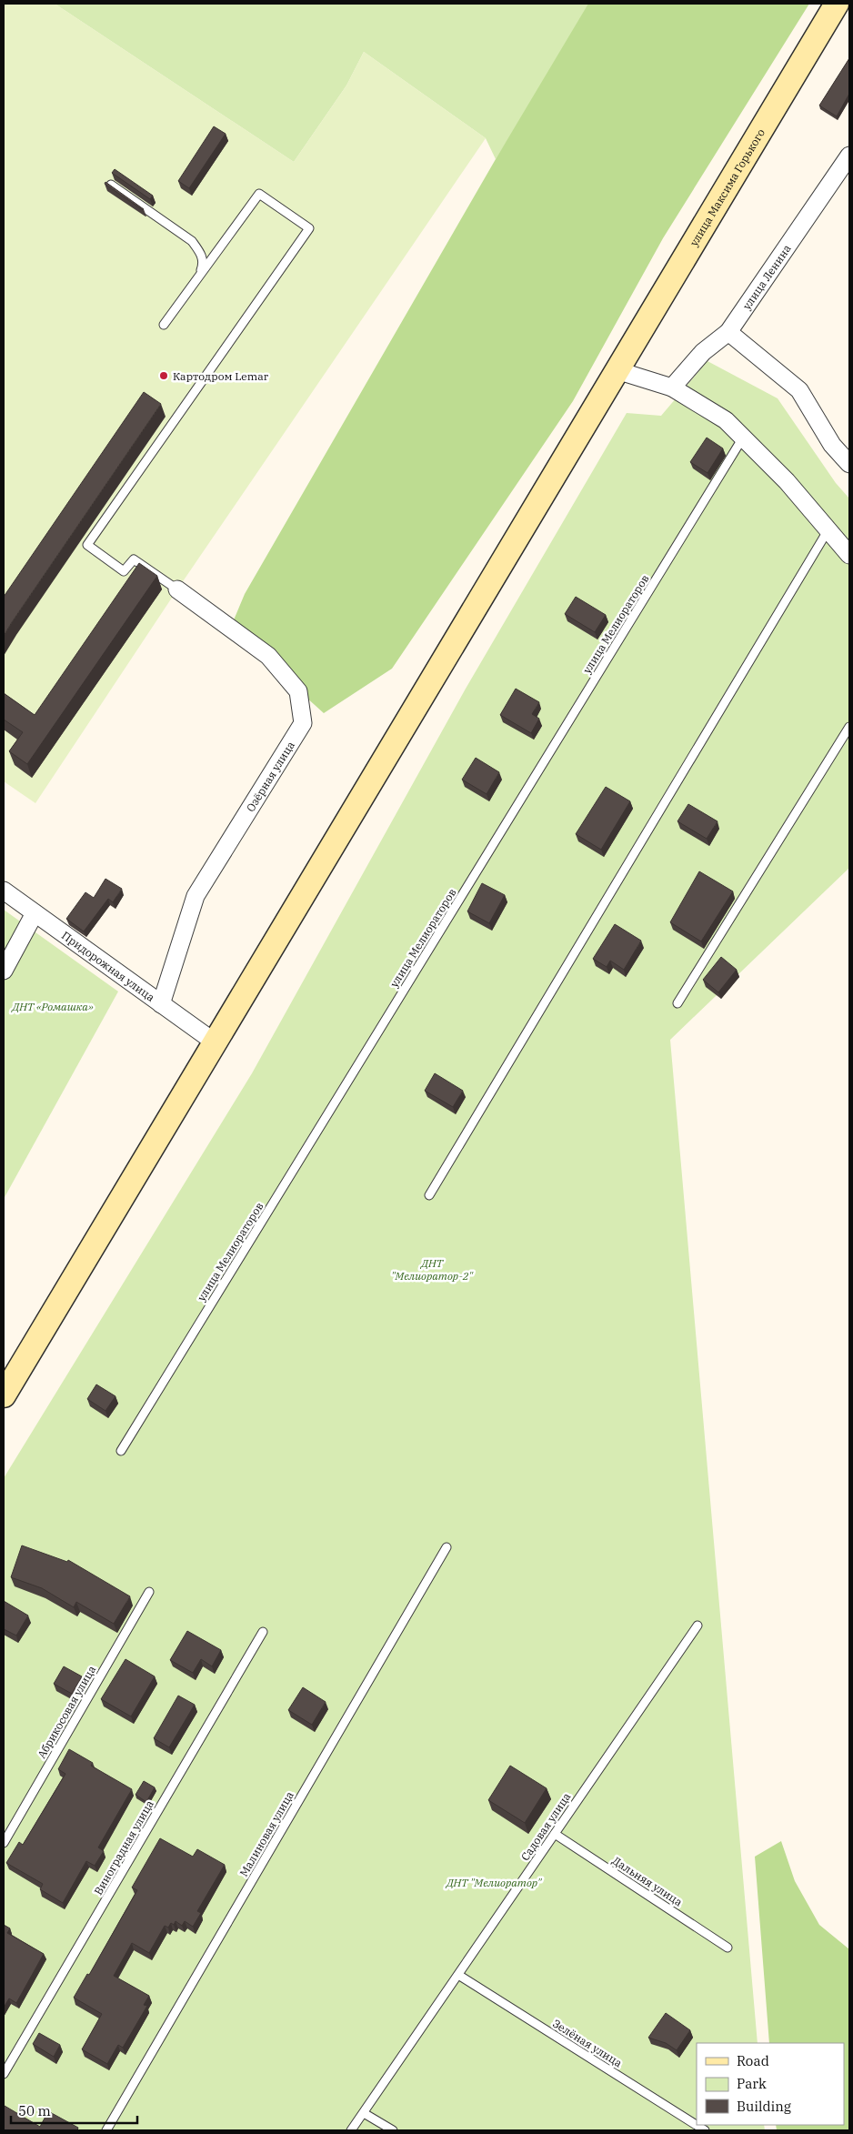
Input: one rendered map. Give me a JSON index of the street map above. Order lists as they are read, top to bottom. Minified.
{"streets":{"main road":["улица Максима Горького"],"street":["улица Ленина","Озёрная улица","Придорожная улица"],"lane":["улица Мелиораторов","Абрикосовая улица","Садовая улица","Малиновая улица","Виноградная улица","Дальняя улица","Зелёная улица"]},"crossings":[["улица Максима Горького","Придорожная улица"],["Озёрная улица","Придорожная улица"],["Садовая улица","Дальняя улица"],["Садовая улица","Зелёная улица"]],"parks":["ДНТ «Ромашка»","ДНТ \"Мелиоратор-2\"","ДНТ \"Мелиоратор\""],"places":["Картодром Lemar"],"legend":["Road","Park","Building"],"scale_bar":"50 m"}
